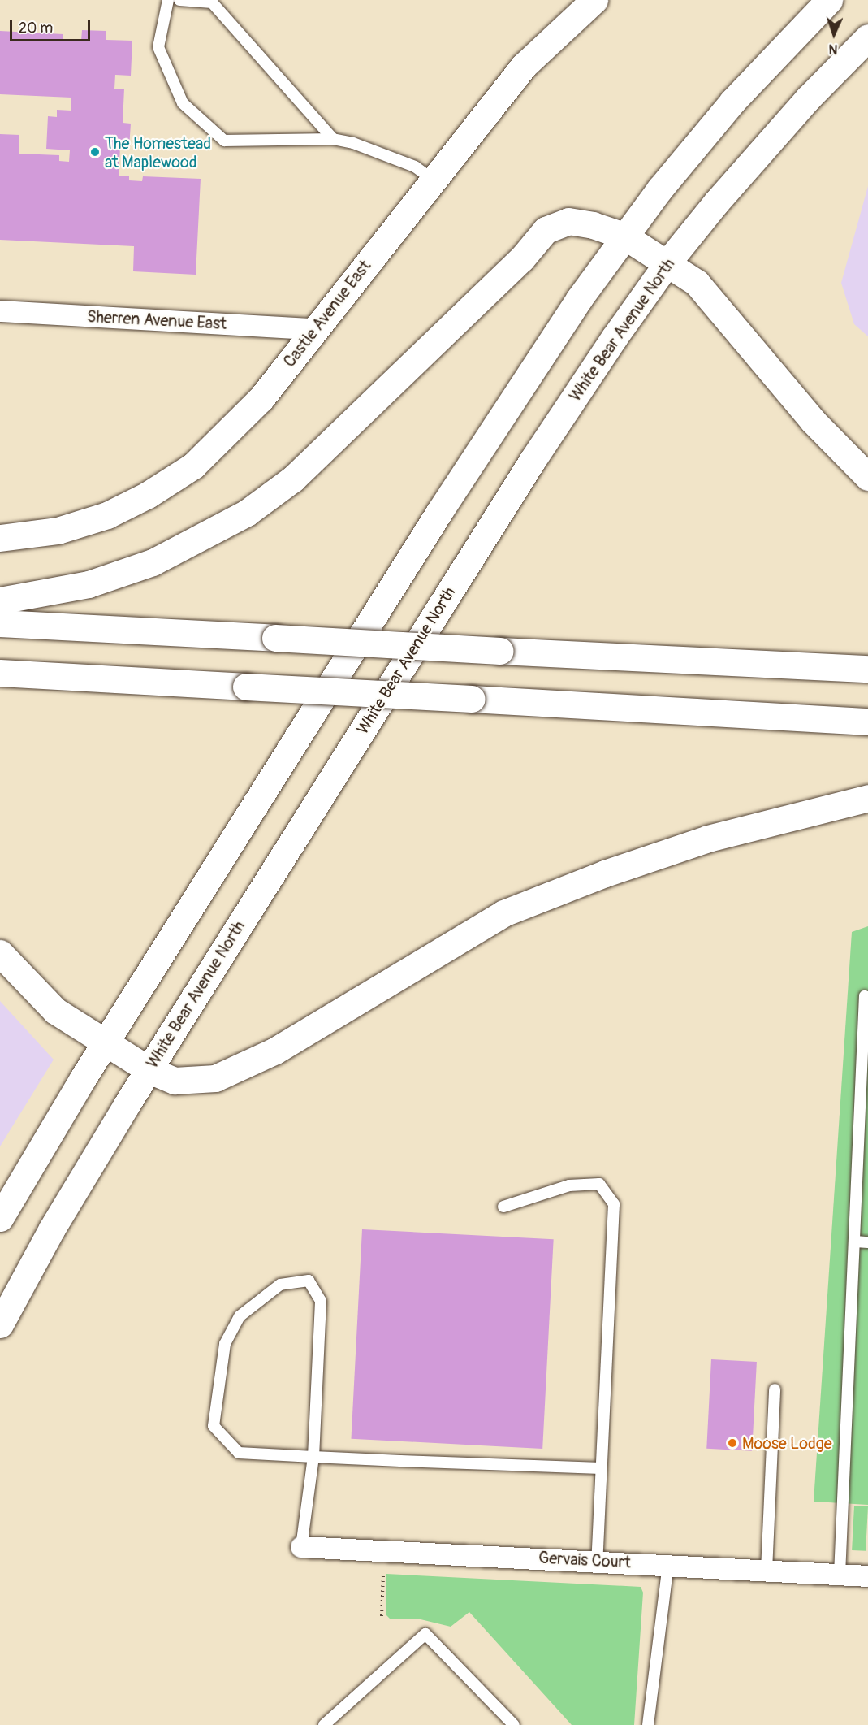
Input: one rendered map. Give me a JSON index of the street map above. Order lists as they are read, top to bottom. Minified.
{"streets":{"main road":["Castle Avenue East","White Bear Avenue North"],"street":["Sherren Avenue East","Gervais Court"]},"crossings":[["Castle Avenue East","Sherren Avenue East"]],"places":["The Homestead at Maplewood","Moose Lodge"],"scale_bar":"20 m","north":"bottom"}
